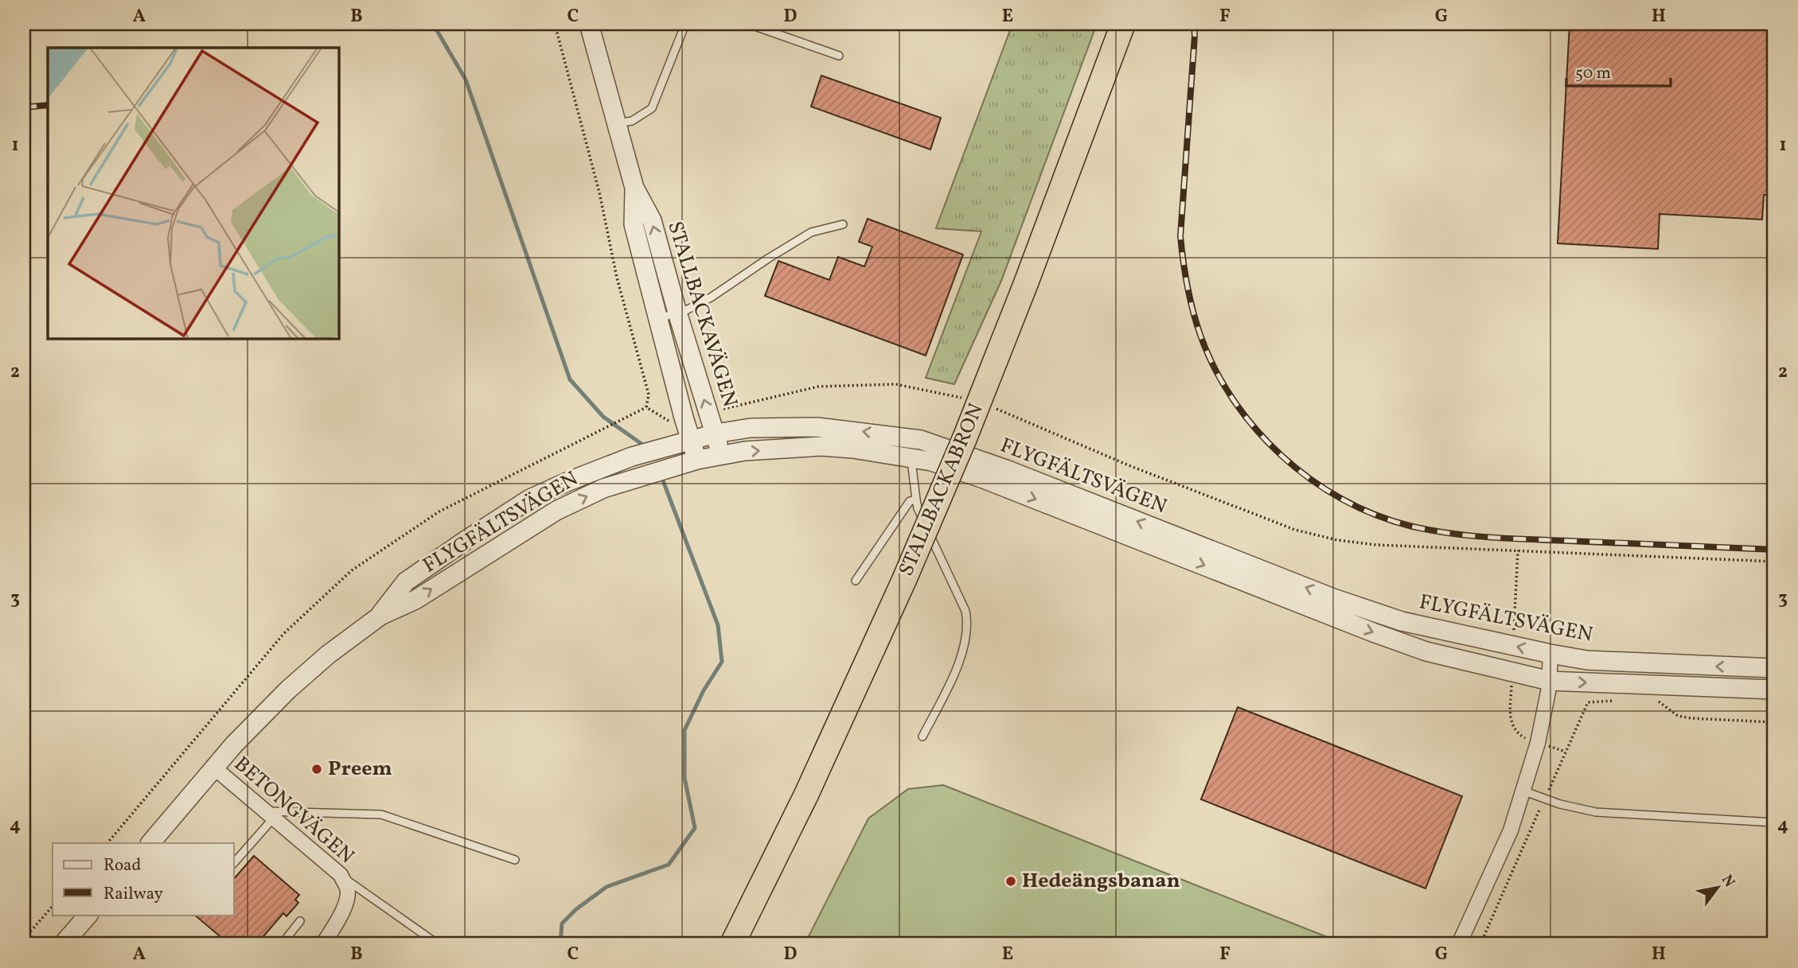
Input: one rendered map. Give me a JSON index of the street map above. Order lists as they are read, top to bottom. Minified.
{"streets":{"highway":["STALLBACKABRON"],"street":["STALLBACKAVÄGEN","FLYGFÄLTSVÄGEN","BETONGVÄGEN"]},"crossings":[["STALLBACKAVÄGEN","FLYGFÄLTSVÄGEN"],["FLYGFÄLTSVÄGEN","BETONGVÄGEN"]],"places":["Preem","Hedeängsbanan"],"legend":["Road","Railway"],"scale_bar":"50 m","north":"top right","grid":{"columns":["A","B","C","D","E","F","G","H"],"rows":["1","2","3","4"]}}
